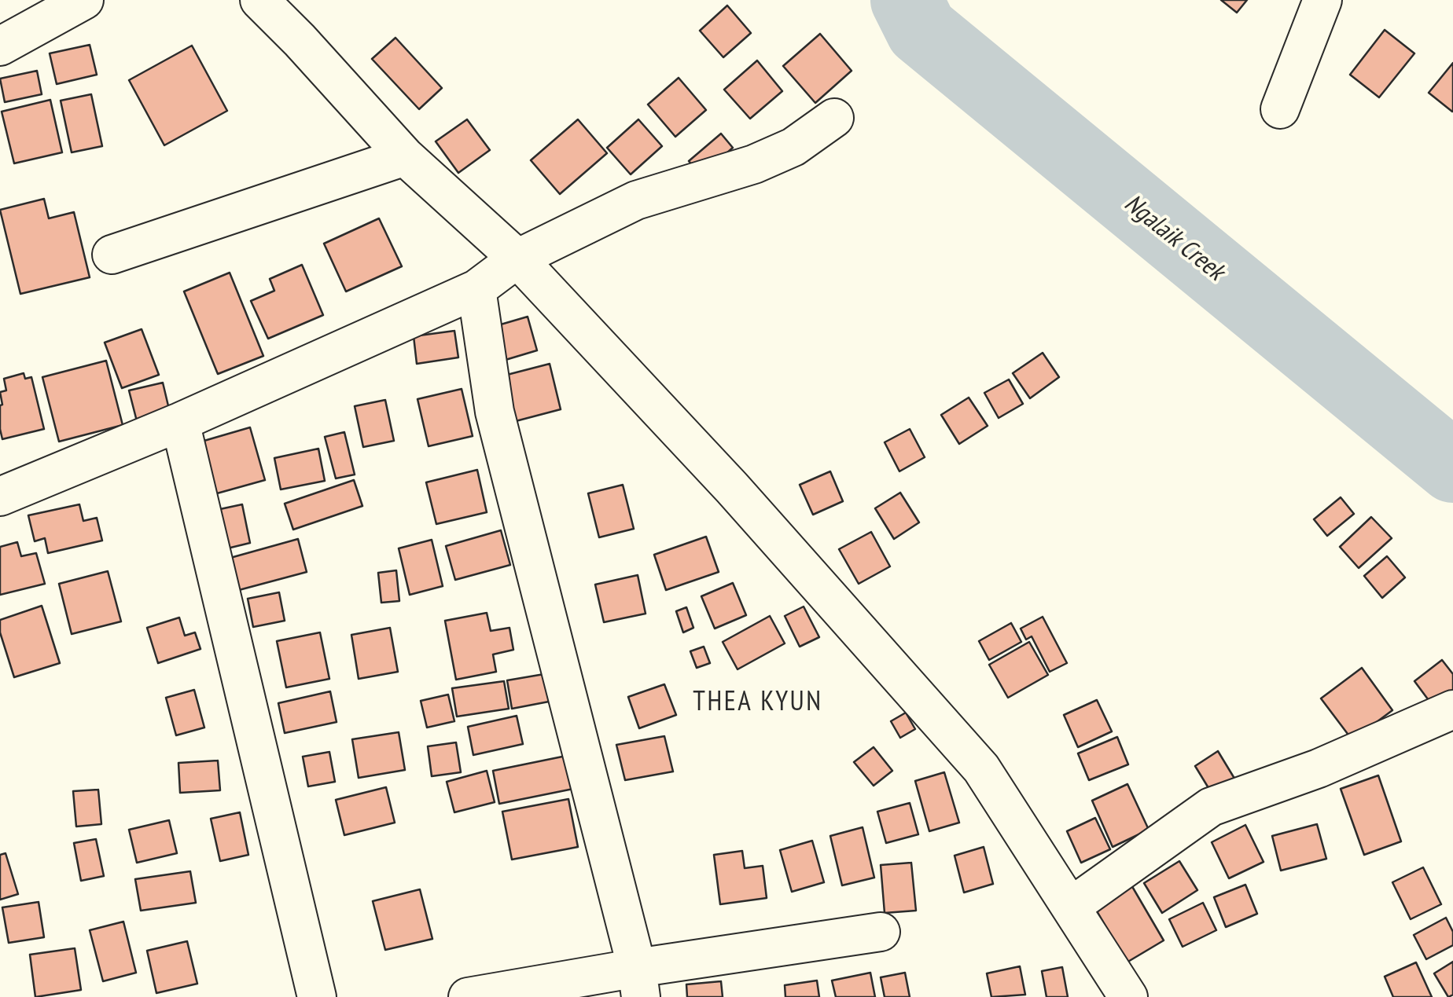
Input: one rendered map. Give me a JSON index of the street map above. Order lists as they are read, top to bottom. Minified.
{"districts":["THEA KYUN"],"water":["Ngalaik Creek"]}
